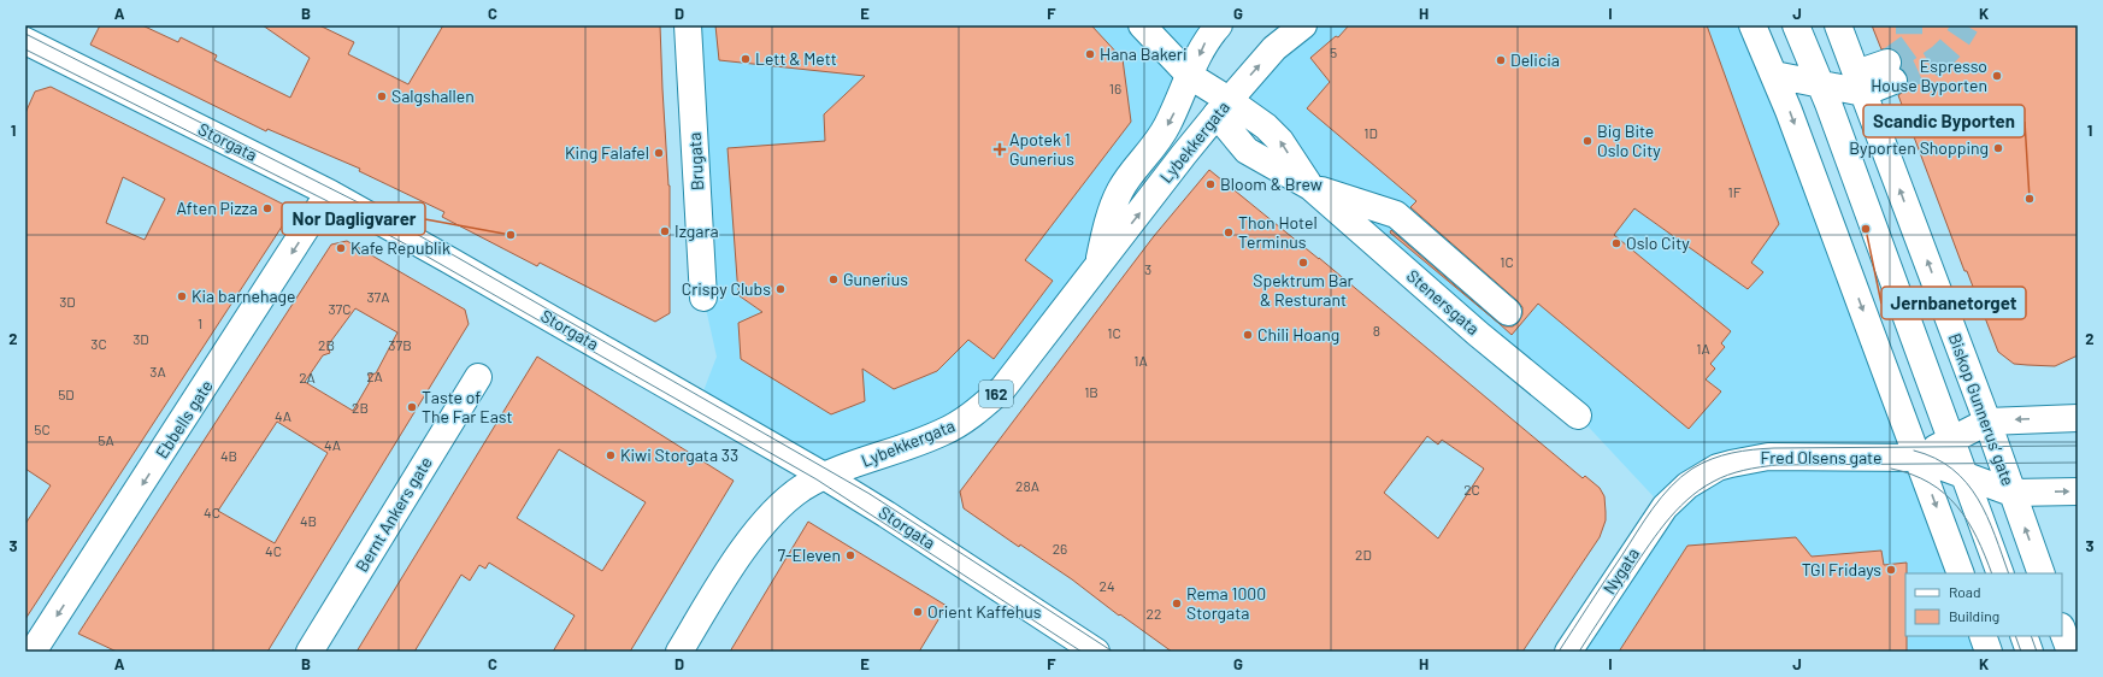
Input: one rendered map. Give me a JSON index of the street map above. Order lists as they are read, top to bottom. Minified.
{"streets":{"main road":["Storgata","Lybekkergata","Brugata","Stenersgata","162","Biskop Gunnerus’ gate","Ebbells gate","Fred Olsens gate","Bernt Ankers gate","Nygata"]},"crossings":[["Storgata","Lybekkergata"],["Storgata","162"],["Storgata","Ebbells gate"],["Lybekkergata","Stenersgata"],["Lybekkergata","162"],["Biskop Gunnerus’ gate","Fred Olsens gate"],["Fred Olsens gate","Nygata"]],"one_way":["Ebbells gate"],"places":{"other":["Hana Bakeri","Lett & Mett","Delicia","Espresso House Byporten","Salgshallen","Big Bite Oslo City","Byporten Shopping","King Falafel","Bloom & Brew","Scandic Byporten","Aften Pizza","Jernbanetorget","Izgara","Thon Hotel Terminus","Nor Dagligvarer","Oslo City","Kafe Republik","Spektrum Bar & Resturant","Gunerius","Crispy Clubs","Kia barnehage","Chili Hoang","Taste of The Far East","Kiwi Storgata 33","7-Eleven","TGI Fridays","Rema 1000 Storgata","Orient Kaffehus"],"health":["Apotek 1 Gunerius"]},"house_numbers":["5","16","1D","1F","1C","3","37A","3D","37C","1","8","1C","3D","3C","2B","37B","1A","1A","3A","2A","2A","1B","5D","2B","4A","5C","5A","4A","4B","28A","2C","4C","4B","26","4C","2D","24","22"],"legend":["Road","Building"],"grid":{"columns":["A","B","C","D","E","F","G","H","I","J","K"],"rows":["1","2","3"]}}
